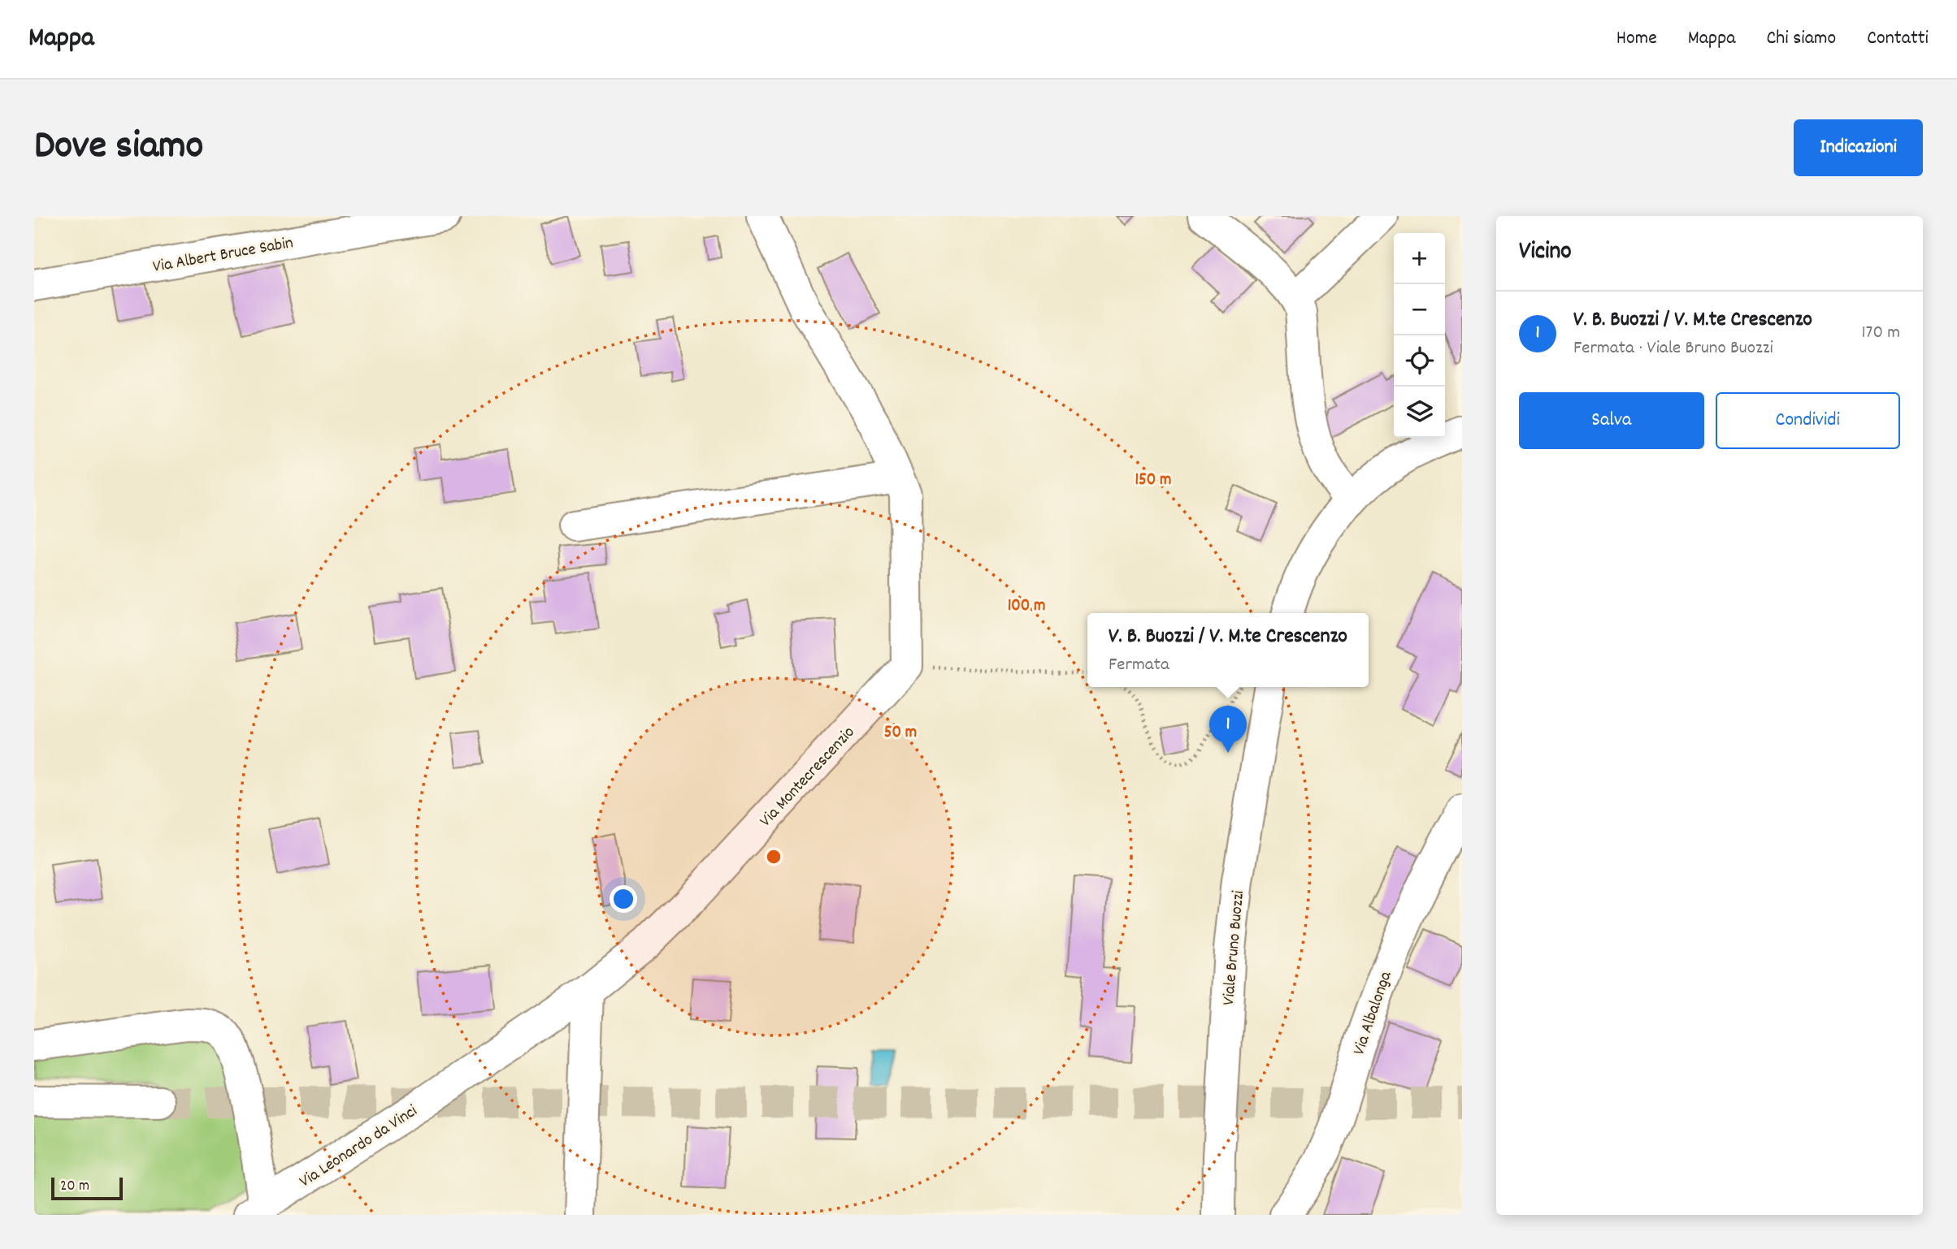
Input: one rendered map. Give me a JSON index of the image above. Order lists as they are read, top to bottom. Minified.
{"streets":{"street":["Via Albert Bruce Sabin","Via Montecrescenzio","Viale Bruno Buozzi","Via Albalonga","Via Leonardo da Vinci"]},"crossings":[["Via Montecrescenzio","Via Leonardo da Vinci"]],"scale_bar":"20 m","page":{"header":"Mappa","nav":["Home","Mappa","Chi siamo","Contatti"],"title":"Dove siamo","buttons":["Indicazioni",["Salva","Condividi"]],"heading":"Vicino","map_buttons":["+","−"],"list":[{"mark":"1","name":"V. B. Buozzi / V. M.te Crescenzo","note":"Fermata · Viale Bruno Buozzi","value":"170 m"}],"popup":["V. B. Buozzi / V. M.te Crescenzo","Fermata"],"pins":"1","scale":"20 m"},"rings":["150 m","100 m","50 m"]}
